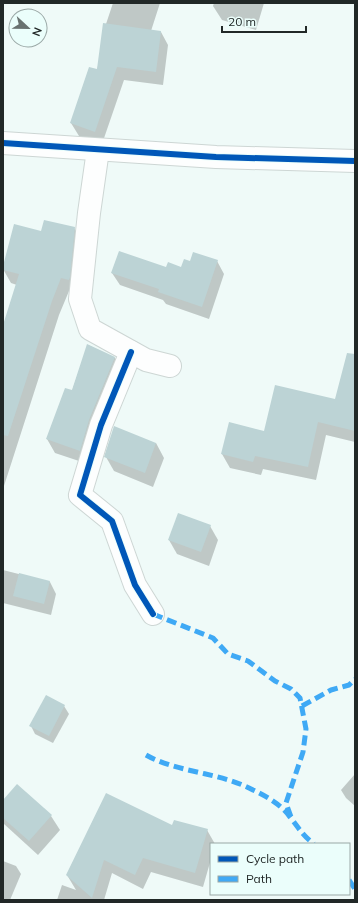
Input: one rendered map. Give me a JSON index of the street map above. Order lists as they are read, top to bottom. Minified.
{"legend":["Cycle path","Path"],"scale_bar":"20 m","north":"right"}
